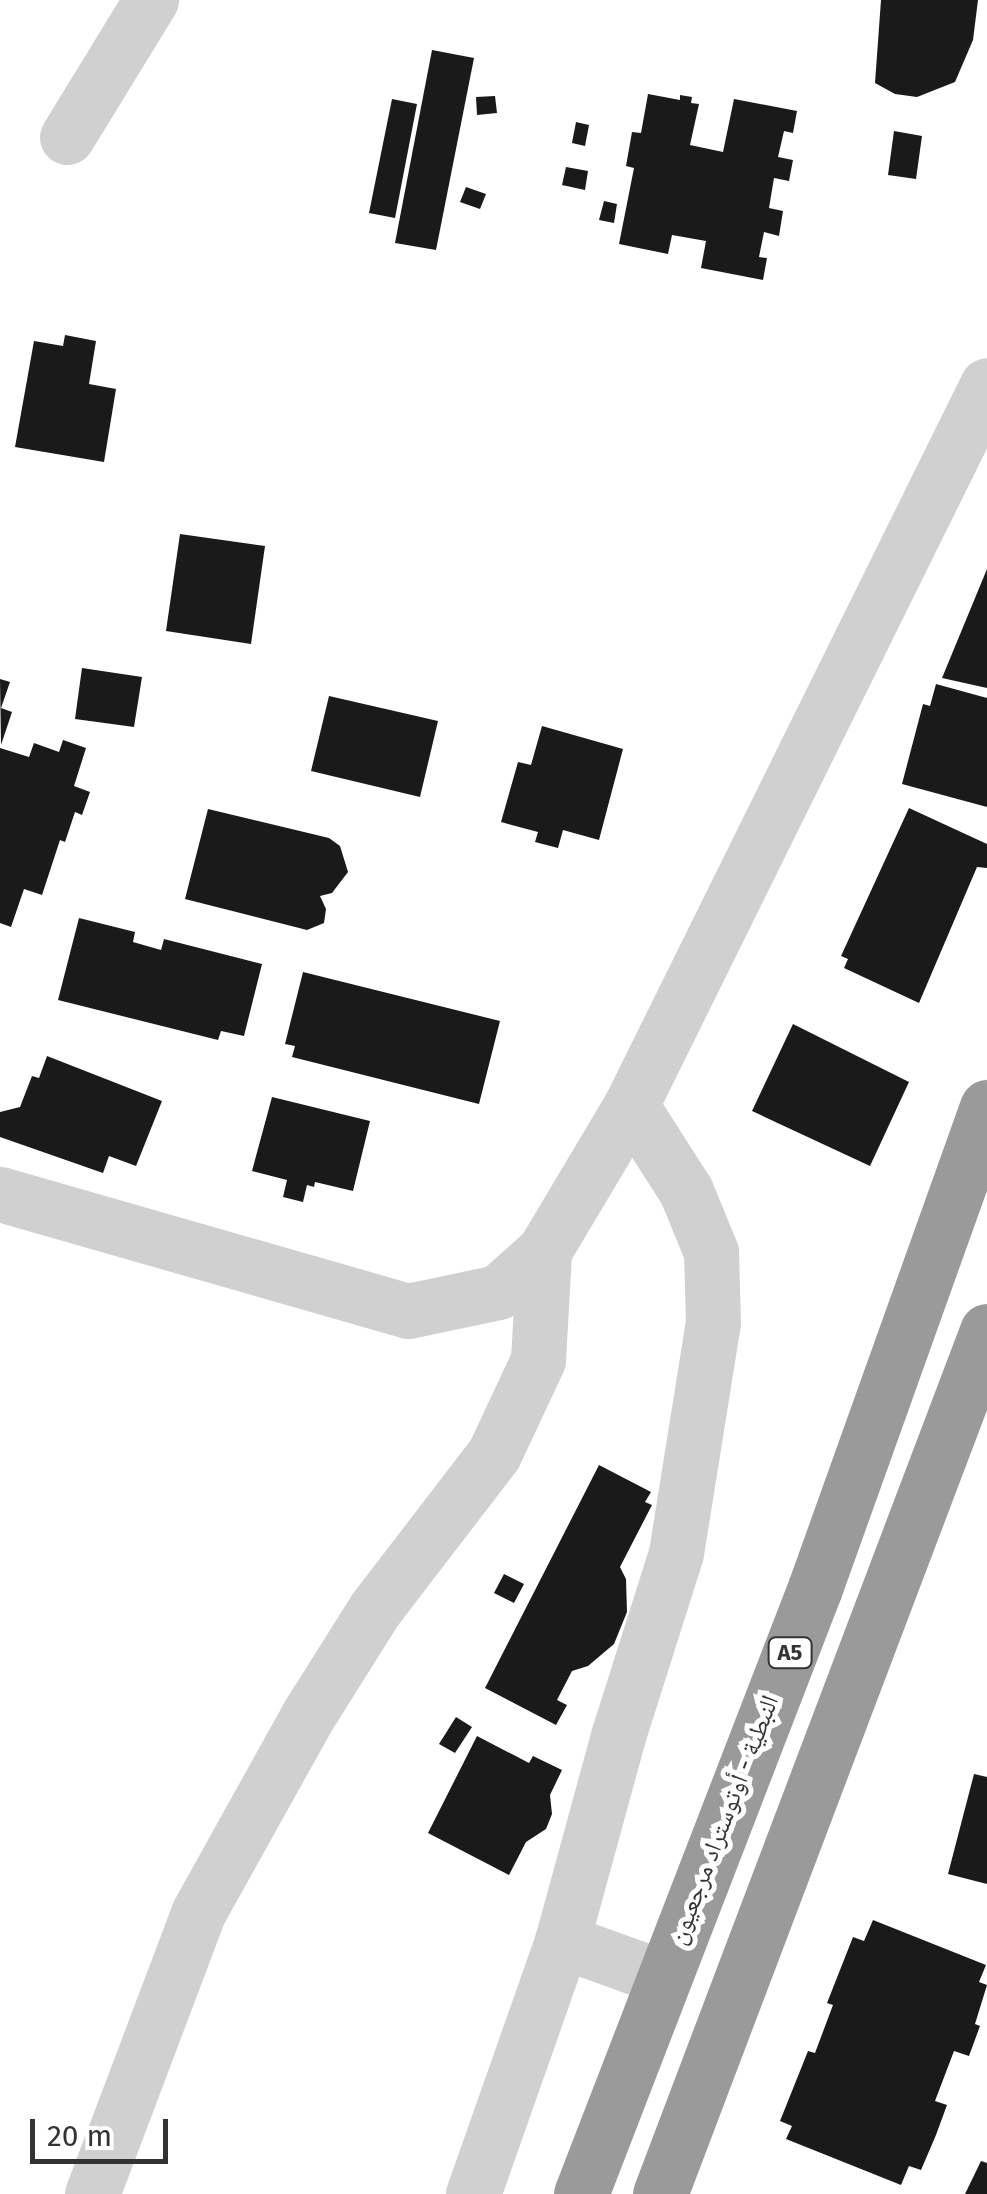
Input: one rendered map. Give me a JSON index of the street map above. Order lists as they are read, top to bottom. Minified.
{"streets":{"highway":["A5","النبطية - أوتوستراد مرجعيون"]},"scale_bar":"20 m"}
